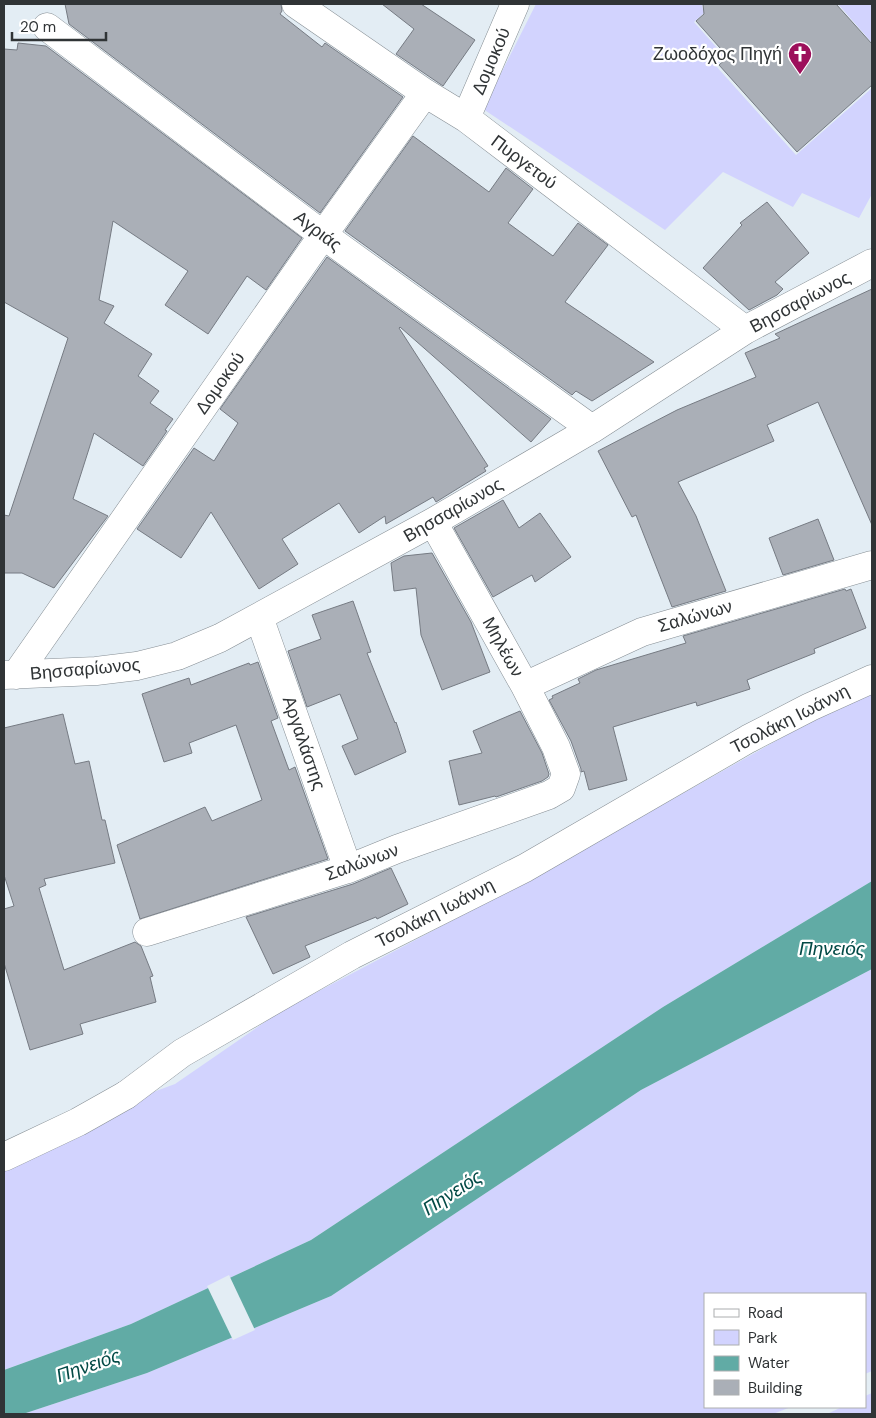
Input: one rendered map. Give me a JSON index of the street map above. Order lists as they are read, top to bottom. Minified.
{"streets":{"street":["Δομοκού","Πυργετού","Αγριάς","Βησσαρίωνος","Σαλώνων","Μηλέων","Τσολάκη Ιωάννη","Αργαλάστης"]},"crossings":[["Δομοκού","Πυργετού"],["Δομοκού","Αγριάς"],["Δομοκού","Βησσαρίωνος"],["Πυργετού","Βησσαρίωνος"],["Αγριάς","Βησσαρίωνος"],["Βησσαρίωνος","Μηλέων"],["Βησσαρίωνος","Αργαλάστης"],["Σαλώνων","Μηλέων"],["Σαλώνων","Αργαλάστης"]],"water":["Πηνειός"],"places":{"church":["Ζωοδόχος Πηγή"]},"legend":["Road","Park","Water","Building"],"scale_bar":"20 m"}
